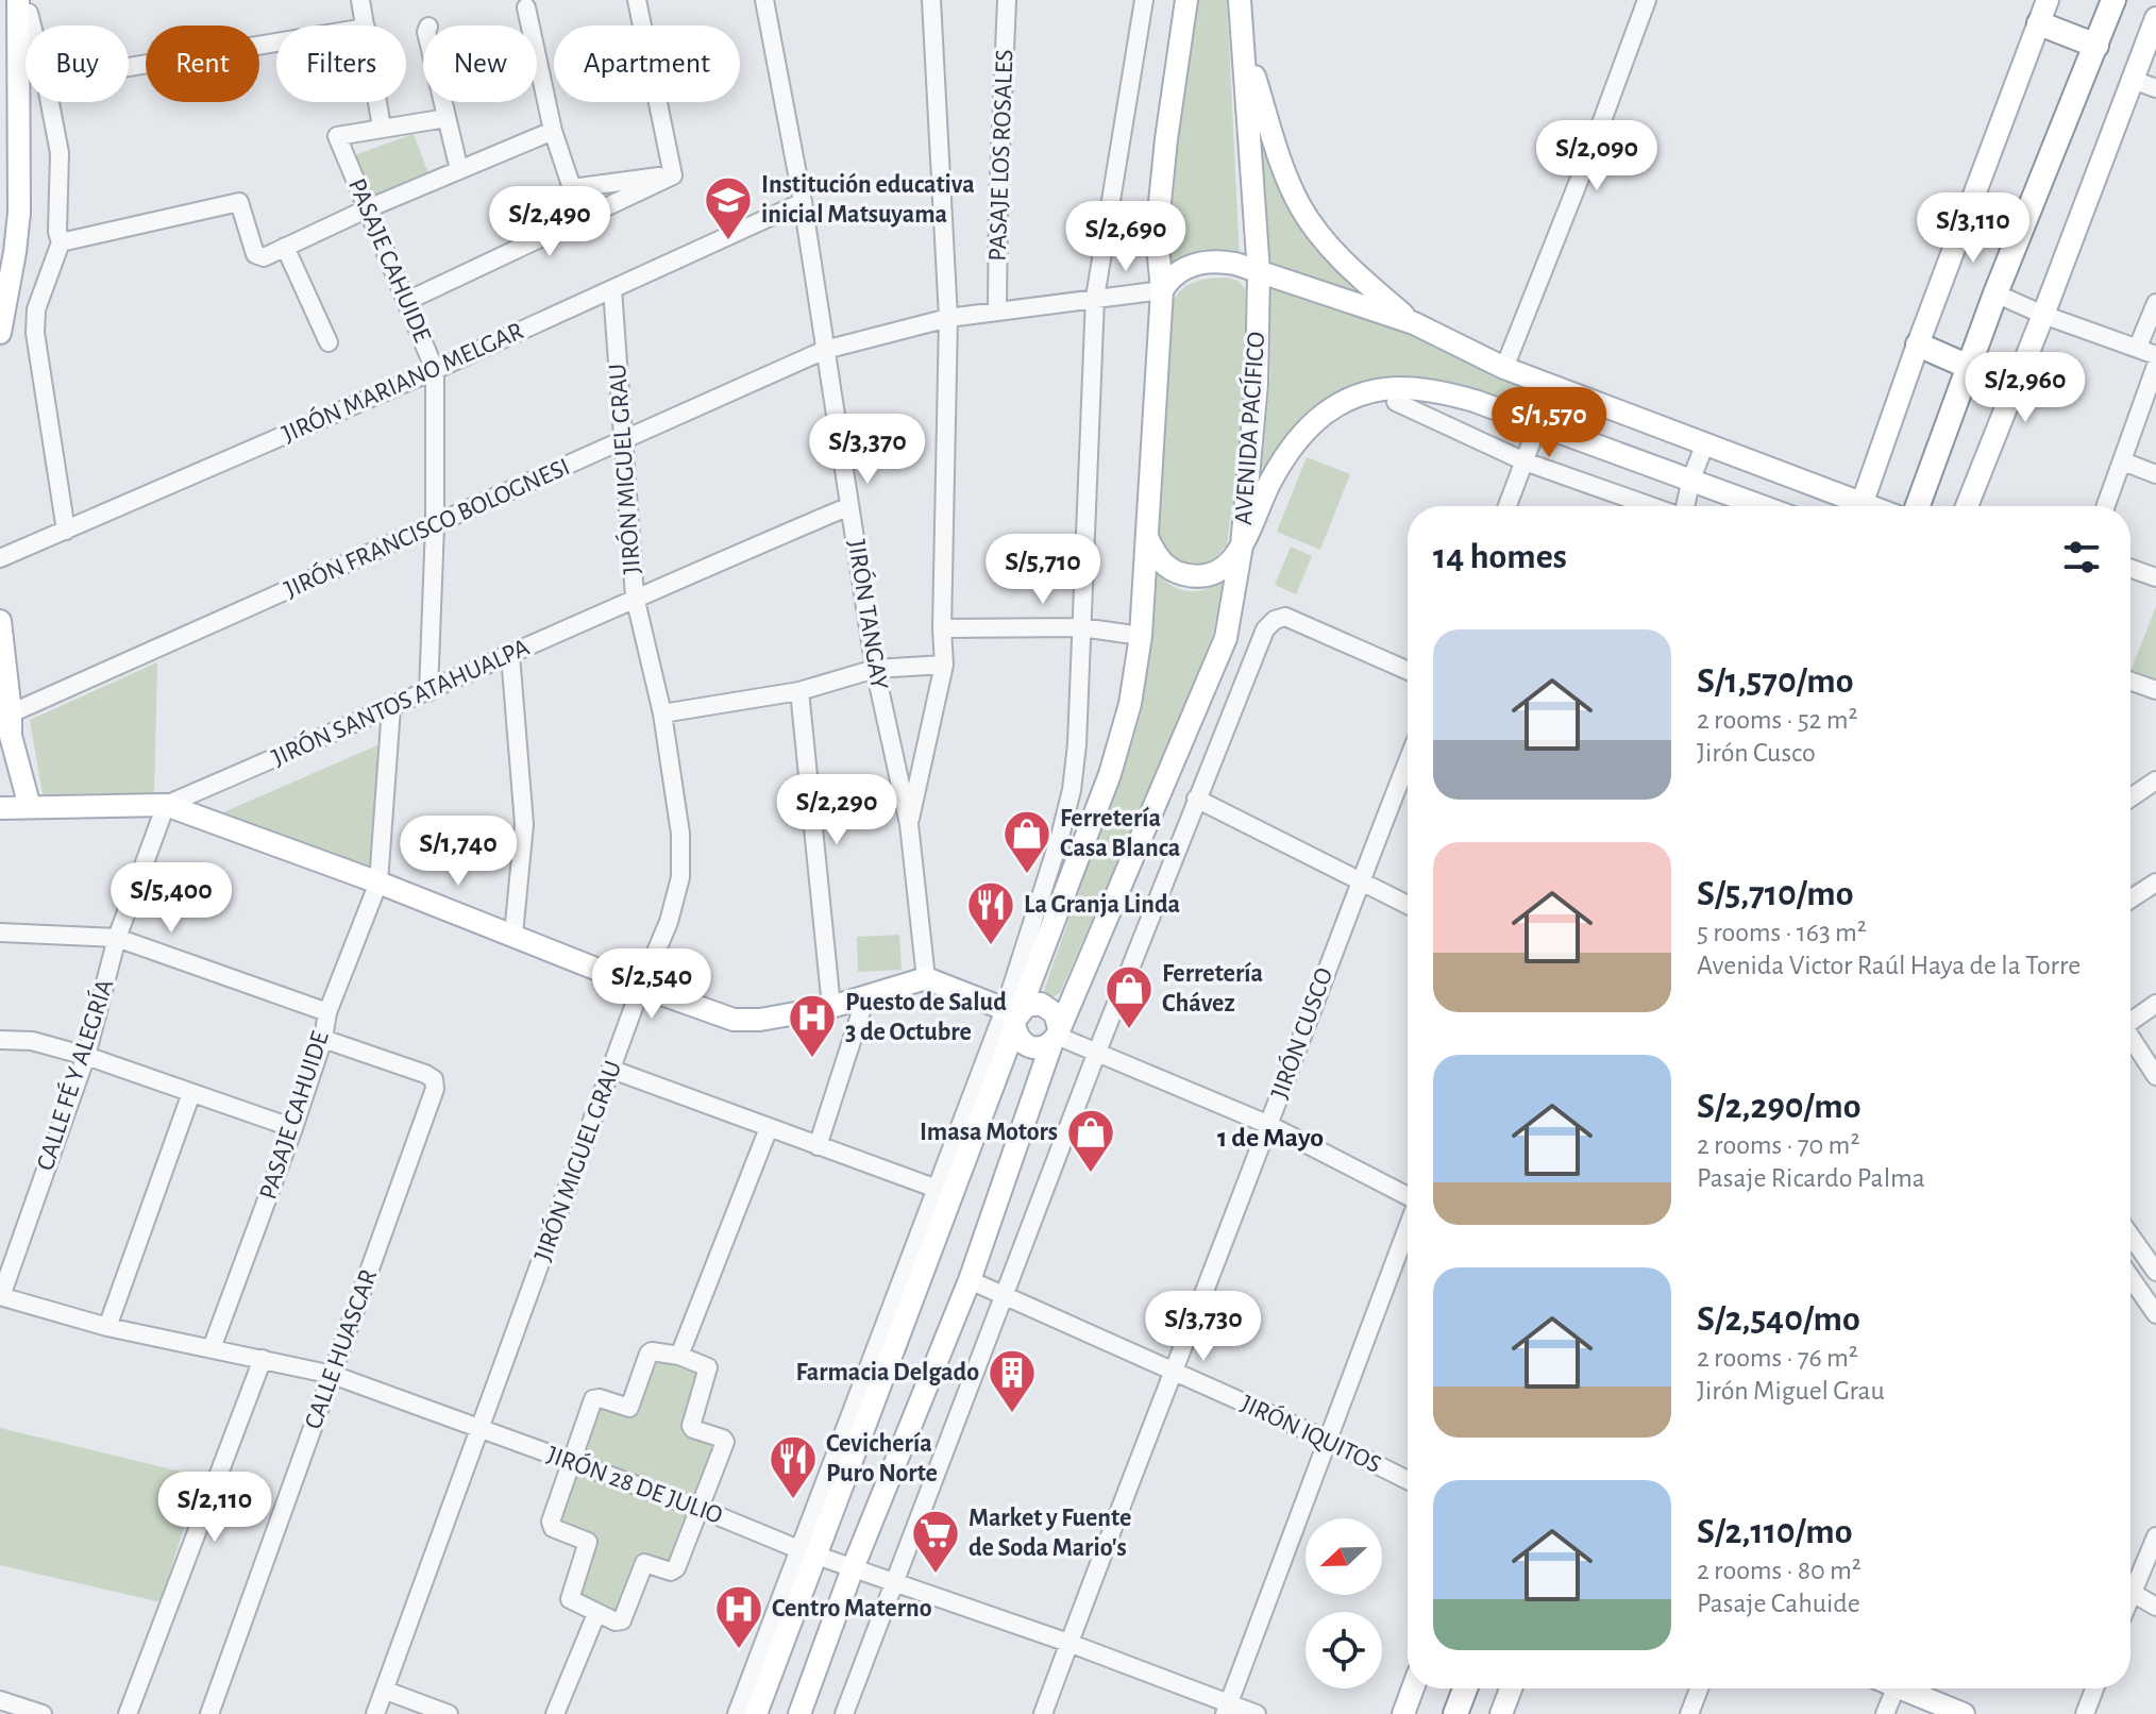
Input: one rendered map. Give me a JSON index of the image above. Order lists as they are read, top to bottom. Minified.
{"streets":{"main road":["AVENIDA PACÍFICO"],"street":["PASAJE LOS ROSALES","PASAJE CAHUIDE","JIRÓN MARIANO MELGAR","JIRÓN MIGUEL GRAU","JIRÓN FRANCISCO BOLOGNESI","JIRÓN TANGAY","JIRÓN SANTOS ATAHUALPA","JIRÓN CUSCO","CALLE FÉ Y ALEGRÍA","CALLE HUASCAR","JIRÓN IQUITOS","JIRÓN 28 DE JULIO"]},"crossings":[["PASAJE LOS ROSALES","JIRÓN FRANCISCO BOLOGNESI"],["PASAJE CAHUIDE","JIRÓN MARIANO MELGAR"],["PASAJE CAHUIDE","JIRÓN FRANCISCO BOLOGNESI"],["PASAJE CAHUIDE","JIRÓN SANTOS ATAHUALPA"],["PASAJE CAHUIDE","CALLE HUASCAR"],["PASAJE CAHUIDE","JIRÓN 28 DE JULIO"],["JIRÓN MARIANO MELGAR","JIRÓN MIGUEL GRAU"],["JIRÓN MARIANO MELGAR","JIRÓN TANGAY"],["JIRÓN MIGUEL GRAU","JIRÓN FRANCISCO BOLOGNESI"],["JIRÓN MIGUEL GRAU","JIRÓN SANTOS ATAHUALPA"],["JIRÓN MIGUEL GRAU","JIRÓN 28 DE JULIO"],["JIRÓN FRANCISCO BOLOGNESI","JIRÓN TANGAY"],["JIRÓN TANGAY","JIRÓN SANTOS ATAHUALPA"],["JIRÓN SANTOS ATAHUALPA","CALLE FÉ Y ALEGRÍA"],["JIRÓN CUSCO","JIRÓN IQUITOS"],["JIRÓN CUSCO","JIRÓN 28 DE JULIO"],["CALLE FÉ Y ALEGRÍA","JIRÓN 28 DE JULIO"],["CALLE HUASCAR","JIRÓN 28 DE JULIO"]],"districts":["1 de Mayo"],"places":{"school or university":["Institución educativa inicial Matsuyama"],"shop":["Ferretería Casa Blanca","Ferretería Chávez","Imasa Motors"],"restaurant":["La Granja Linda","Cevichería Puro Norte"],"hospital":["Puesto de Salud 3 de Octubre","Centro Materno"],"building":["Farmacia Delgado"],"supermarket":["Market y Fuente de Soda Mario's"]},"north":"left","page":{"chip":["Buy","Rent","Filters","New","Apartment"],"price":["S/2,090","S/2,490","S/3,110","S/2,690","S/2,960","S/1,570","S/3,370","S/5,710","S/2,290","S/1,740","S/5,400","S/2,540","S/3,730","S/2,110"],"heading":"14 homes","list":[{"name":"S/1,570/mo","note":"2 rooms · 52 m² · Jirón Cusco"},{"name":"S/5,710/mo","note":"5 rooms · 163 m² · Avenida Victor Raúl Haya de la Torre"},{"name":"S/2,290/mo","note":"2 rooms · 70 m² · Pasaje Ricardo Palma"},{"name":"S/2,540/mo","note":"2 rooms · 76 m² · Jirón Miguel Grau"},{"name":"S/2,110/mo","note":"2 rooms · 80 m² · Pasaje Cahuide"}]}}
